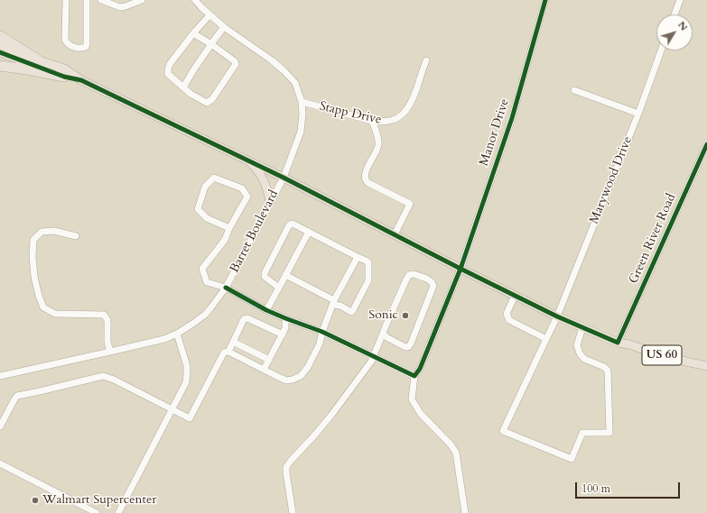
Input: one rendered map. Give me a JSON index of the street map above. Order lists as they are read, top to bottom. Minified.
{"streets":{"main road":["US 60"],"street":["Stapp Drive","Manor Drive","Marywood Drive","Barret Boulevard","Green River Road"]},"crossings":[["Stapp Drive","Barret Boulevard"],["Manor Drive","US 60"],["Marywood Drive","US 60"],["Barret Boulevard","US 60"],["Green River Road","US 60"]],"places":["Sonic","Walmart Supercenter"],"scale_bar":"100 m","north":"top right"}
